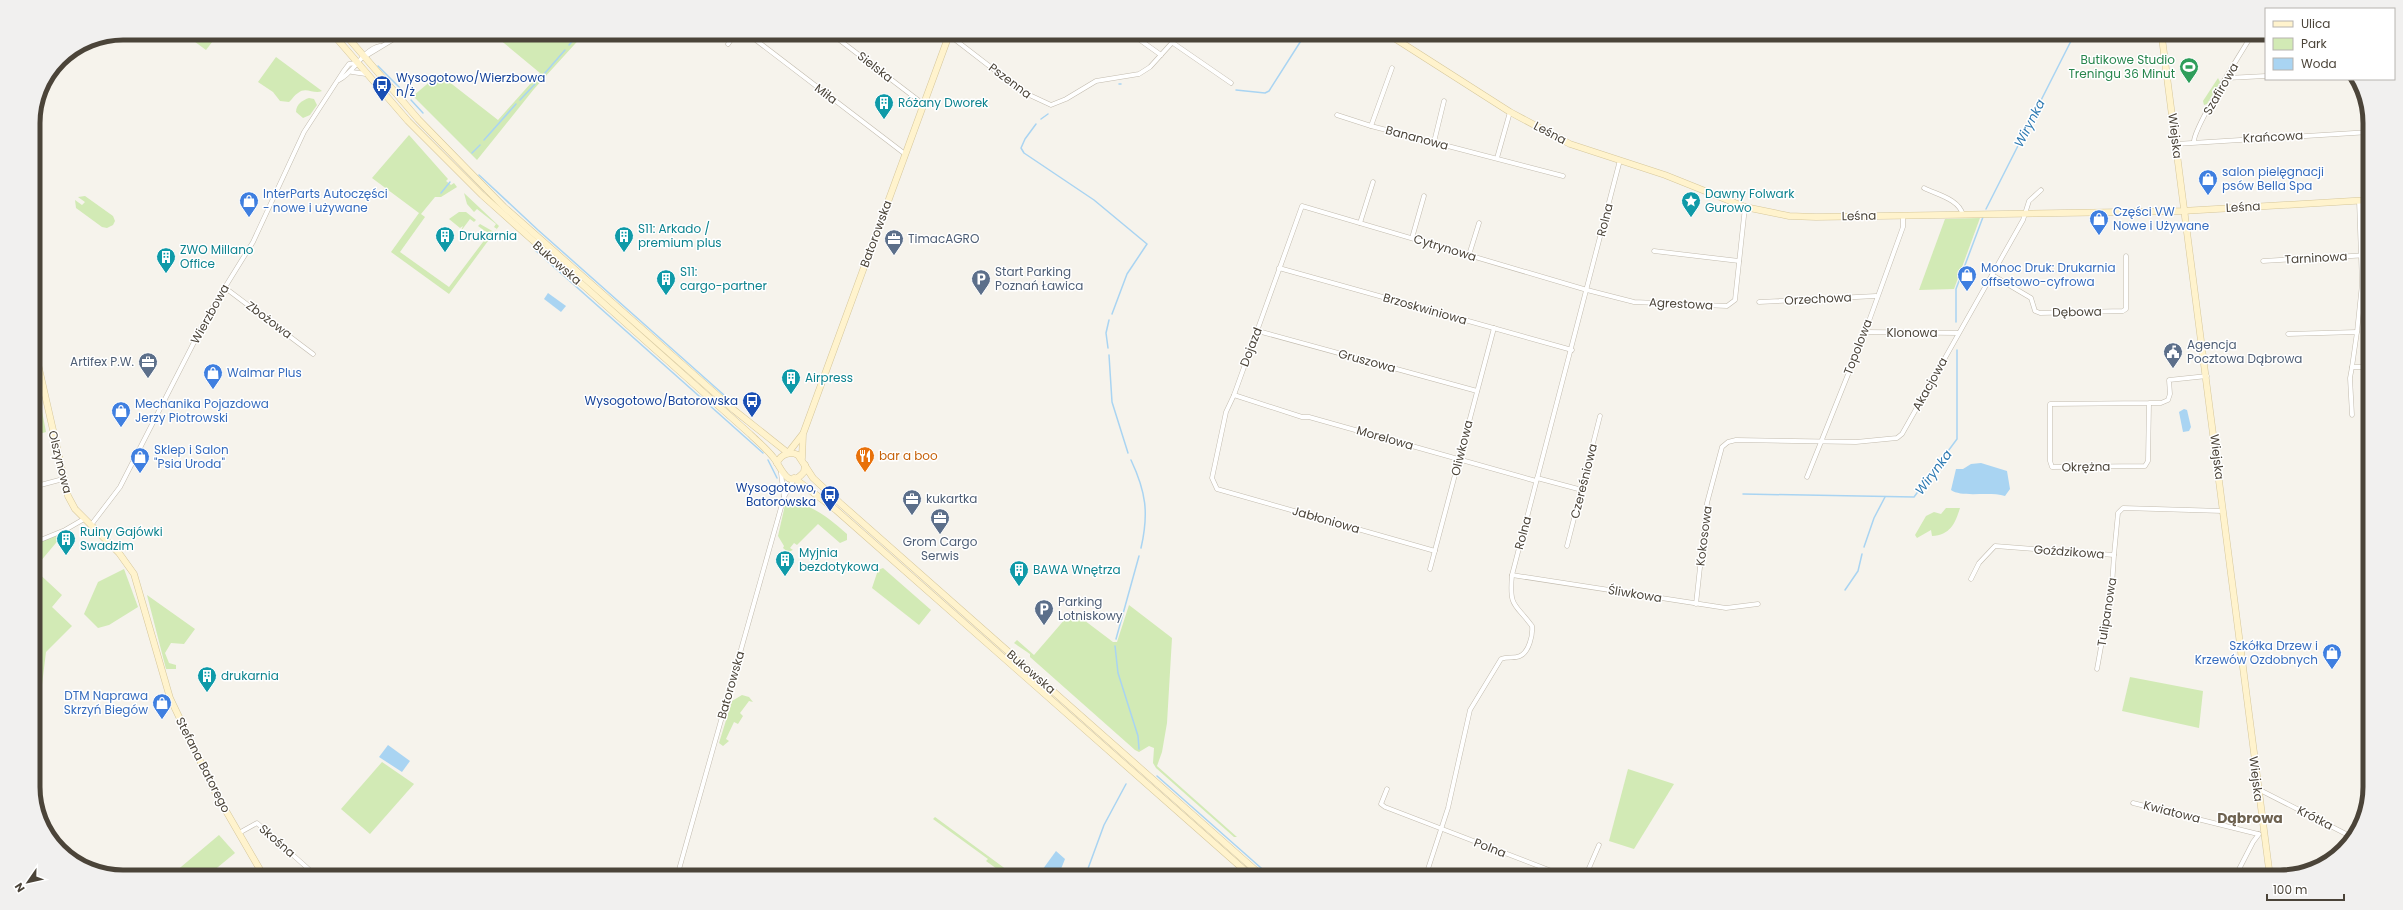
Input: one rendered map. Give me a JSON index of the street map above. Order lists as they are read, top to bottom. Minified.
{"streets":{"street":["Sielska","Pszenna","Szafirowa","Miła","Leśna","Wiejska","Krańcowa","Bananowa","Rolna","Batorowska","Cytrynowa","Tarninowa","Bukowska","Orzechowa","Agrestowa","Brzoskwiniowa","Dębowa","Wierzbowa","Zbożowa","Klonowa","Dojazd","Topolowa","Gruszowa","Akacjowa","Morelowa","Oliwkowa","Olszynowa","Okrężna","Czereśniowa","Jabłoniowa","Kokosowa","Goździkowa","Śliwkowa","Tulipanowa","Stefana Batorego","Kwiatowa","Krótka","Skośna","Polna"]},"crossings":[["Sielska","Batorowska"],["Szafirowa","Krańcowa"],["Miła","Batorowska"],["Leśna","Wiejska"],["Leśna","Rolna"],["Leśna","Agrestowa"],["Leśna","Topolowa"],["Leśna","Akacjowa"],["Wiejska","Krańcowa"],["Wiejska","Okrężna"],["Wiejska","Goździkowa"],["Wiejska","Kwiatowa"],["Wiejska","Krótka"],["Rolna","Cytrynowa"],["Rolna","Agrestowa"],["Rolna","Brzoskwiniowa"],["Rolna","Morelowa"],["Rolna","Śliwkowa"],["Rolna","Polna"],["Batorowska","Bukowska"],["Cytrynowa","Agrestowa"],["Cytrynowa","Dojazd"],["Bukowska","Wierzbowa"],["Orzechowa","Topolowa"],["Brzoskwiniowa","Dojazd"],["Brzoskwiniowa","Oliwkowa"],["Dębowa","Akacjowa"],["Wierzbowa","Zbożowa"],["Wierzbowa","Olszynowa"],["Klonowa","Topolowa"],["Klonowa","Akacjowa"],["Dojazd","Gruszowa"],["Dojazd","Morelowa"],["Dojazd","Jabłoniowa"],["Topolowa","Akacjowa"],["Gruszowa","Oliwkowa"],["Akacjowa","Kokosowa"],["Morelowa","Oliwkowa"],["Morelowa","Czereśniowa"],["Oliwkowa","Jabłoniowa"],["Olszynowa","Stefana Batorego"],["Kokosowa","Śliwkowa"],["Goździkowa","Tulipanowa"],["Stefana Batorego","Skośna"]],"districts":["Dąbrowa"],"water":["Wirynka"],"places":{"sports":["Butikowe Studio Treningu 36 Minut"],"bus stop":["Wysogotowo/Wierzbowa n/ż","Wysogotowo/Batorowska","Wysogotowo, Batorowska"],"building":["Różany Dworek","Drukarnia","S11: Arkado / premium plus","ZWO Millano Office","S11: cargo-partner","Airpress","Ruiny Gajówki Swadzim","Myjnia bezdotykowa","BAWA Wnętrza","drukarnia"],"shop":["salon pielęgnacji psów Bella Spa","InterParts Autoczęści - nowe i używane","Części VW Nowe i Używane","Monoc Druk: Drukarnia offsetowo-cyfrowa","Walmar Plus","Mechanika Pojazdowa Jerzy Piotrowski","Sklep i Salon \"Psia Uroda\"","Szkółka Drzew i Krzewów Ozdobnych","DTM Naprawa Skrzyń Biegów"],"place":["Dawny Folwark Gurowo"],"office":["TimacAGRO","Artifex P.W.","kukartka","Grom Cargo Serwis"],"parking":["Start Parking Poznań Ławica","Parking Lotniskowy"],"public building":["Agencja Pocztowa Dąbrowa"],"restaurant":["bar a boo"]},"legend":["Ulica","Park","Woda"],"scale_bar":"100 m","north":"bottom left"}
